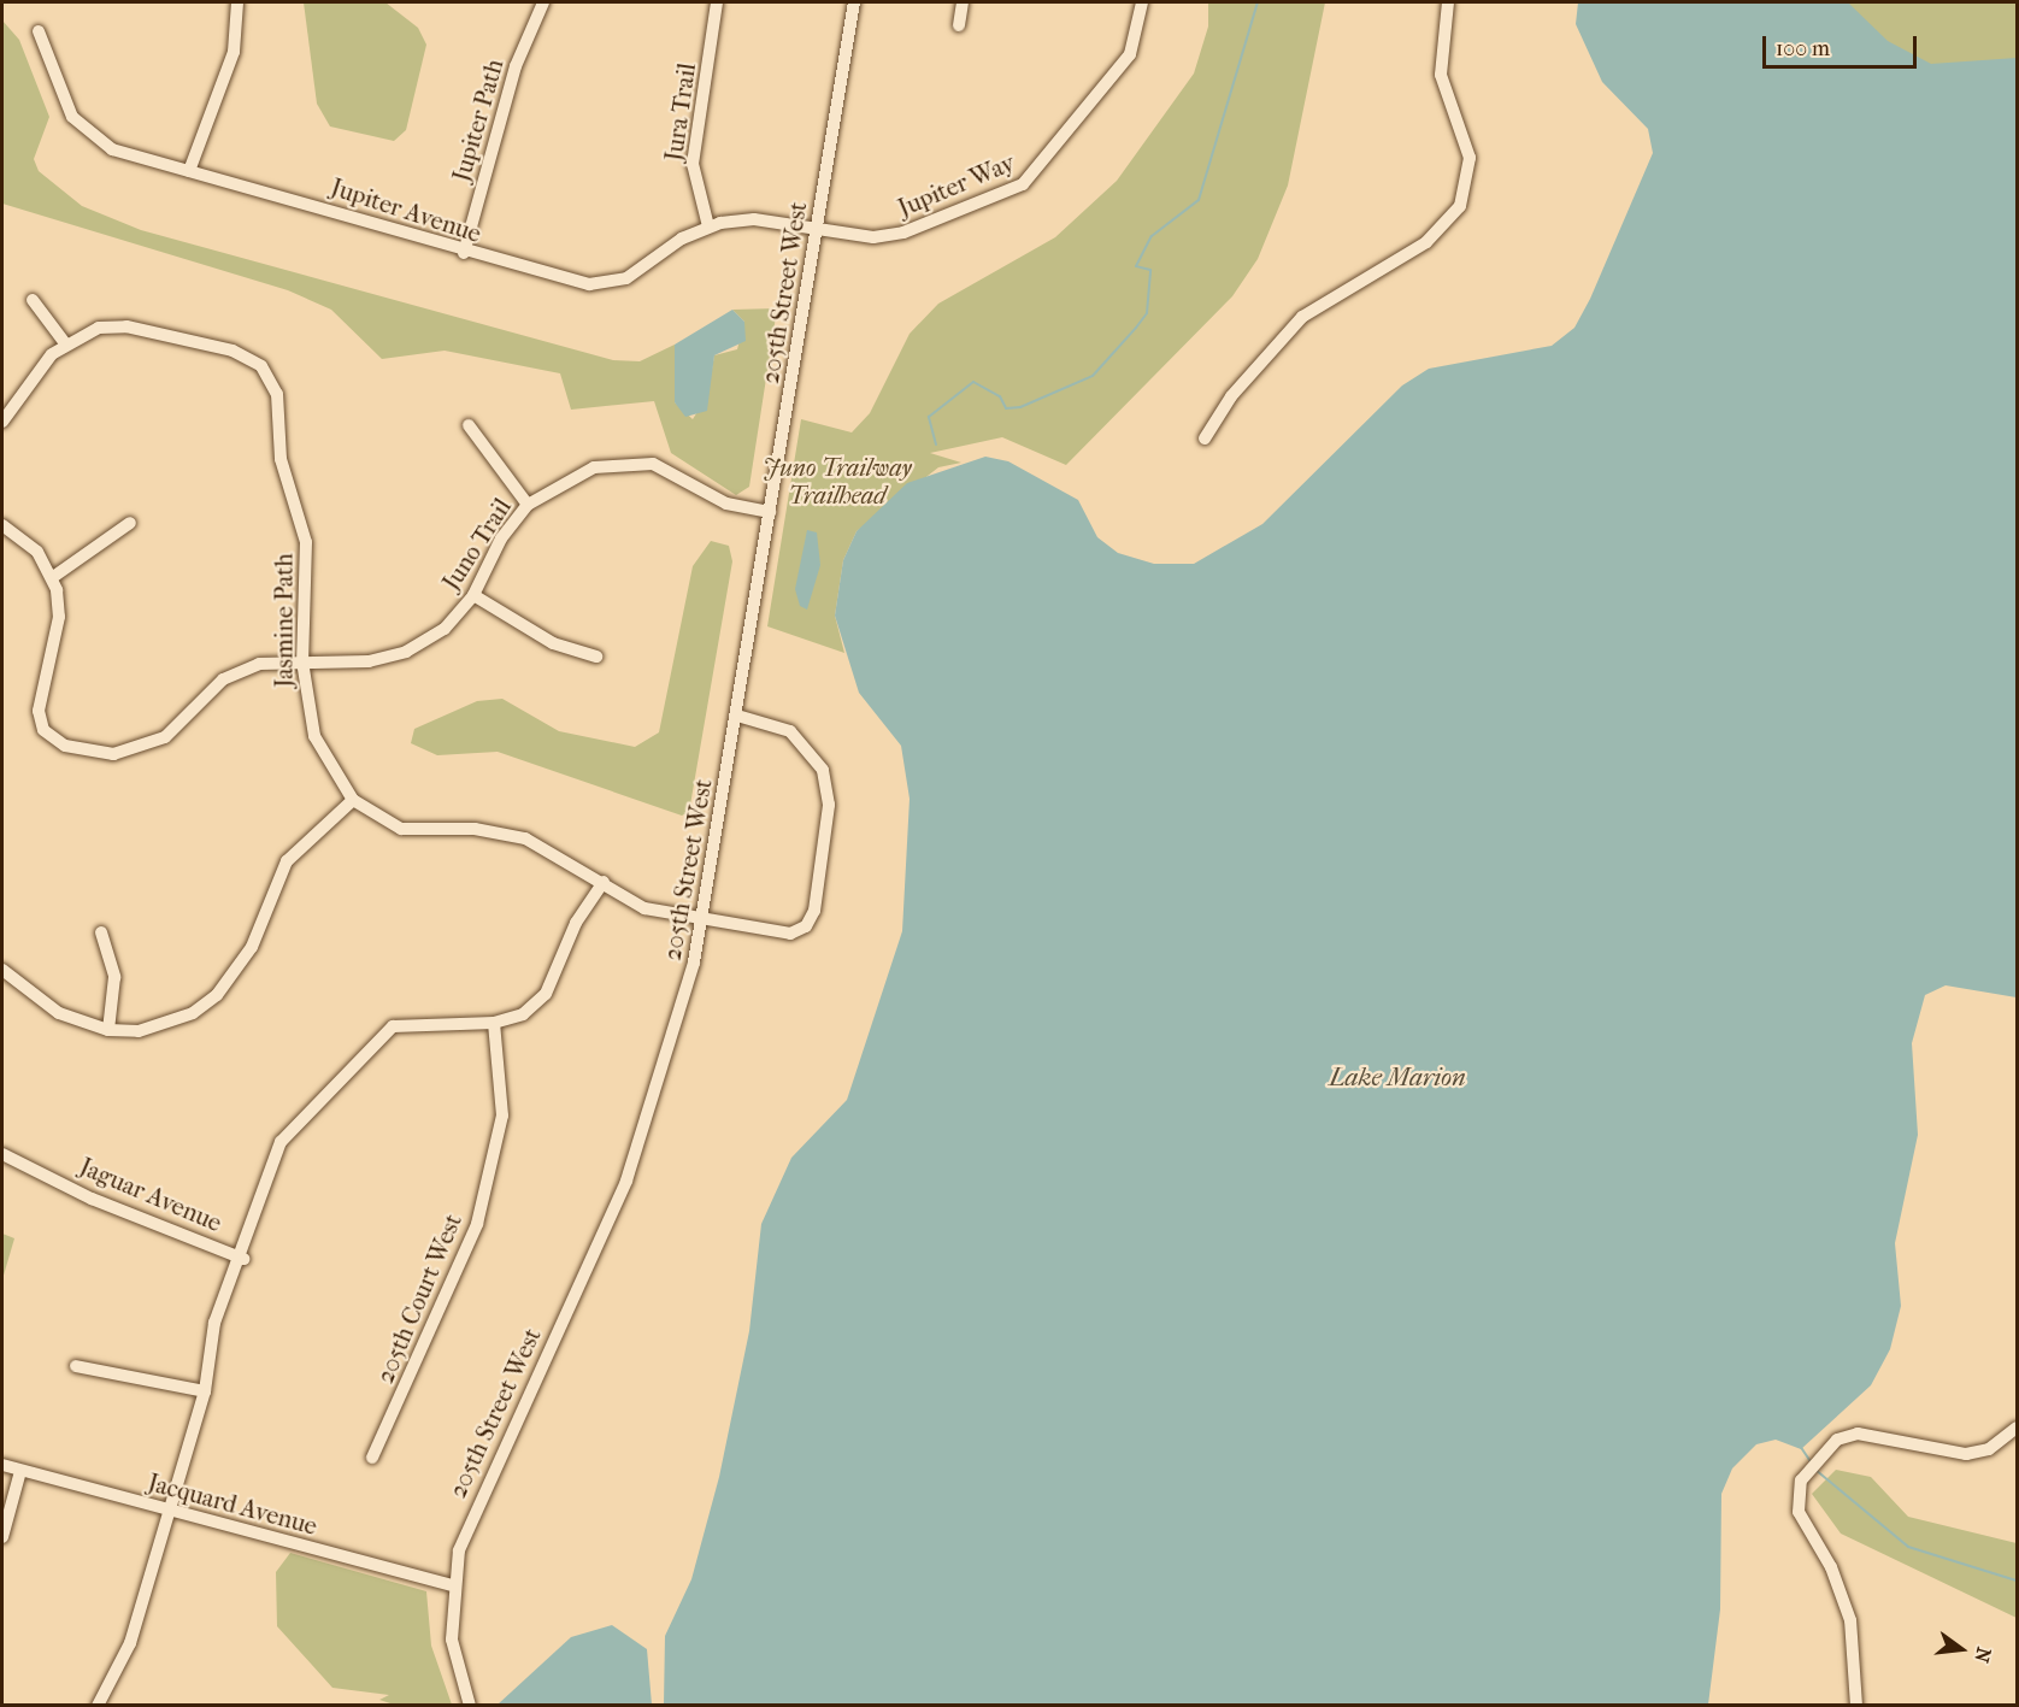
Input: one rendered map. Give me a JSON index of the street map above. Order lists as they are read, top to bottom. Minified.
{"streets":{"street":["Jura Trail","Jupiter Path","Jupiter Way","Jupiter Avenue","205th Street West","Juno Trail","Jasmine Path","Jaguar Avenue","205th Court West","Jacquard Avenue"]},"crossings":[["Jura Trail","Jupiter Avenue"],["Jupiter Path","Jupiter Avenue"],["Jupiter Way","Jupiter Avenue"],["Jupiter Way","205th Street West"],["Jupiter Avenue","205th Street West"],["205th Street West","Juno Trail"],["205th Street West","Jasmine Path"],["205th Street West","Jacquard Avenue"],["Juno Trail","Jasmine Path"]],"water":["Lake Marion"],"parks":["Juno Trailway Trailhead"],"scale_bar":"100 m","north":"right"}
